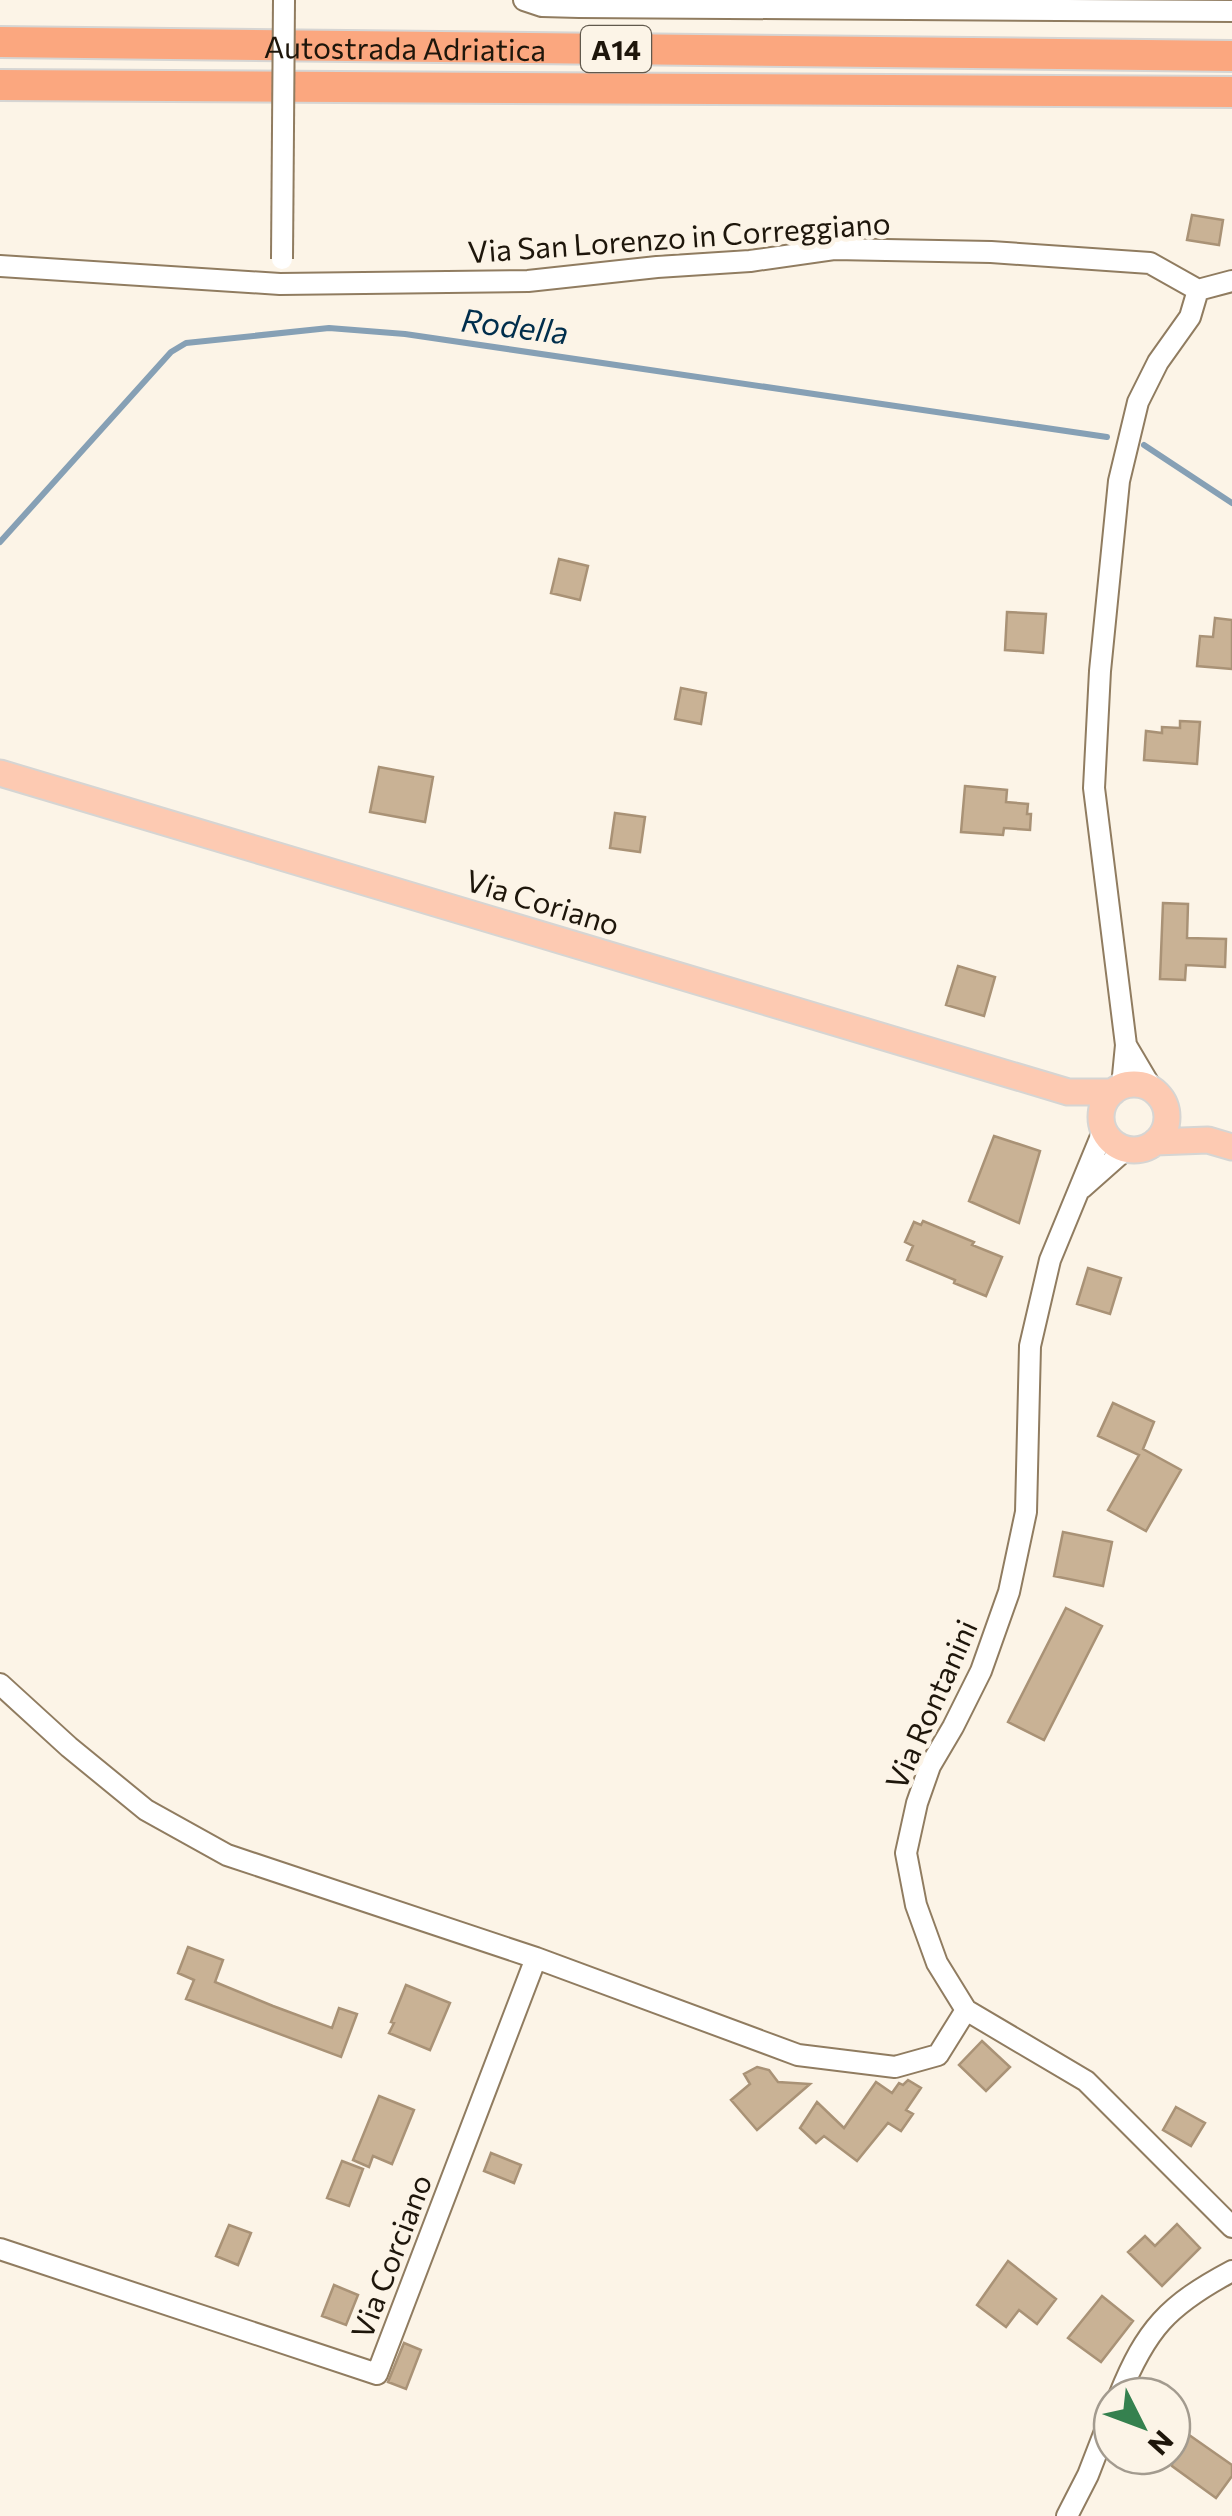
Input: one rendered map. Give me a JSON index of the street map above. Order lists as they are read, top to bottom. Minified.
{"streets":{"highway":["Autostrada Adriatica","A14"],"main road":["Via Coriano"],"street":["Via San Lorenzo in Correggiano","Via Rontanini","Via Corciano"]},"crossings":[["Via Coriano","Via Rontanini"]],"water":["Rodella"],"north":"bottom right"}
